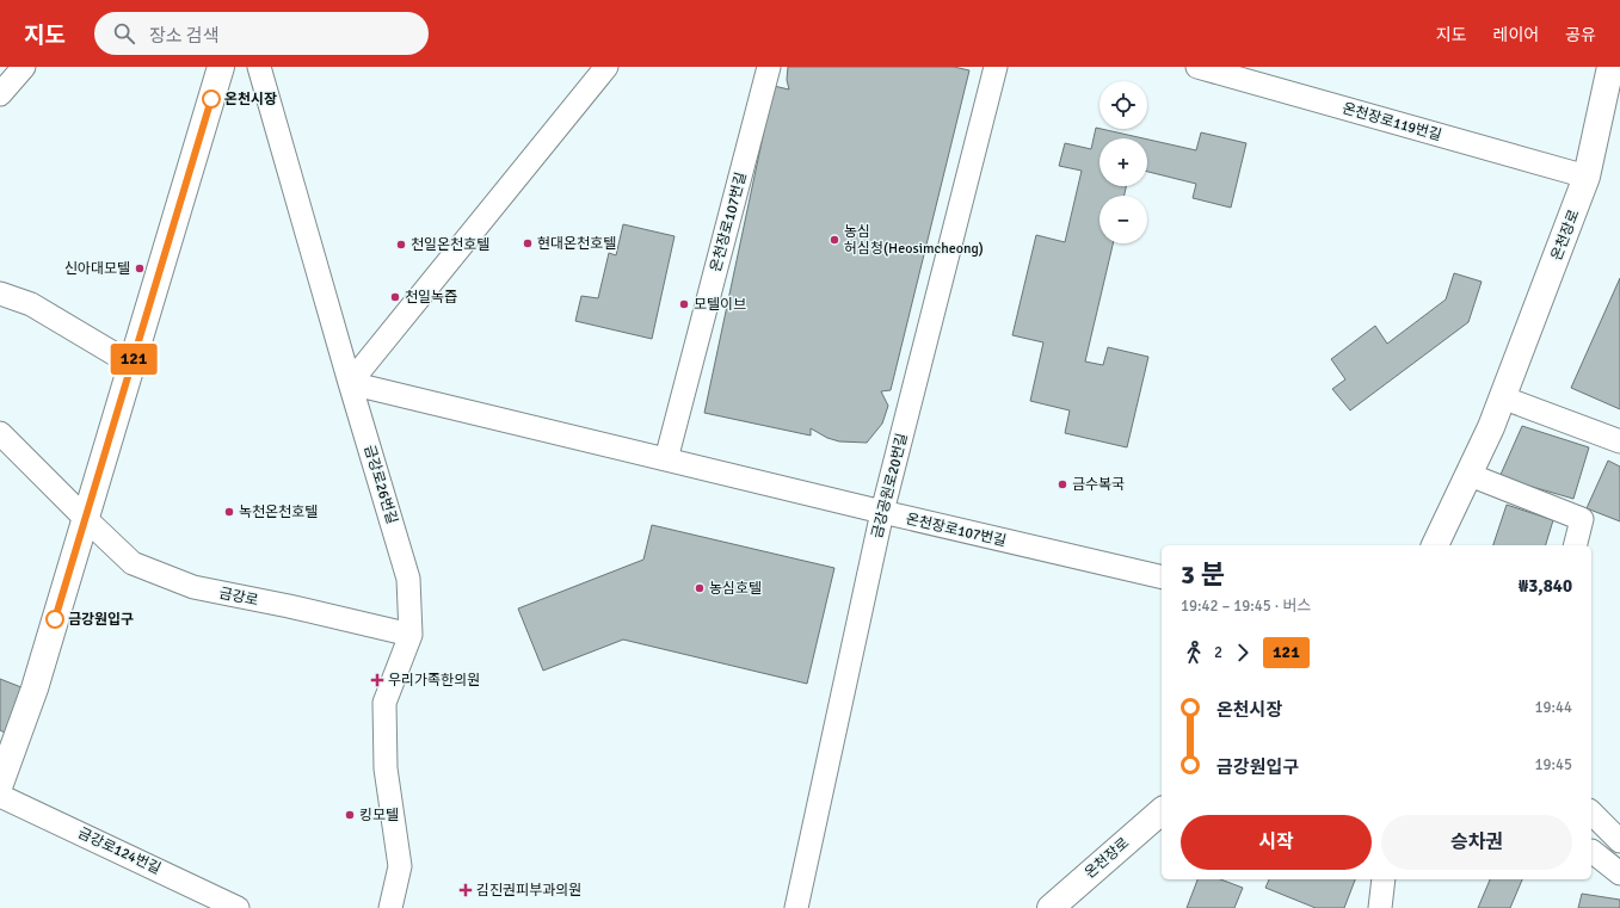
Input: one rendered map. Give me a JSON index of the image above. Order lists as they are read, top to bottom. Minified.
{"streets":{"street":["온천장로119번길","온천장로107번길","온천장로","금강로26번길","금강공원로20번길","금강로","금강로124번길"]},"crossings":[["온천장로119번길","온천장로"],["온천장로107번길","금강로26번길"],["온천장로107번길","금강공원로20번길"],["금강로26번길","금강로"]],"places":{"other":["온천시장","농심 허심청(Heosimcheong)","현대온천호텔","천일온천호텔","신아대모텔","천일녹즙","모텔이브","금수복국","녹천온천호텔","농심호텔","금강원입구","킹모텔"],"health":["우리가족한의원","김진권피부과의원"]},"lines":["bus line 121"],"page":{"header":"지도","search":"장소 검색","nav":["지도","레이어","공유"],"on_map":"121","map_buttons":["+","−"],"heading":["3 분","19:42 – 19:45 · 버스","₩3,840"],"legs":["2","121"],"list":[{"name":"온천시장","value":"19:44"},{"name":"금강원입구","value":"19:45"}],"buttons":["시작","승차권"]}}
